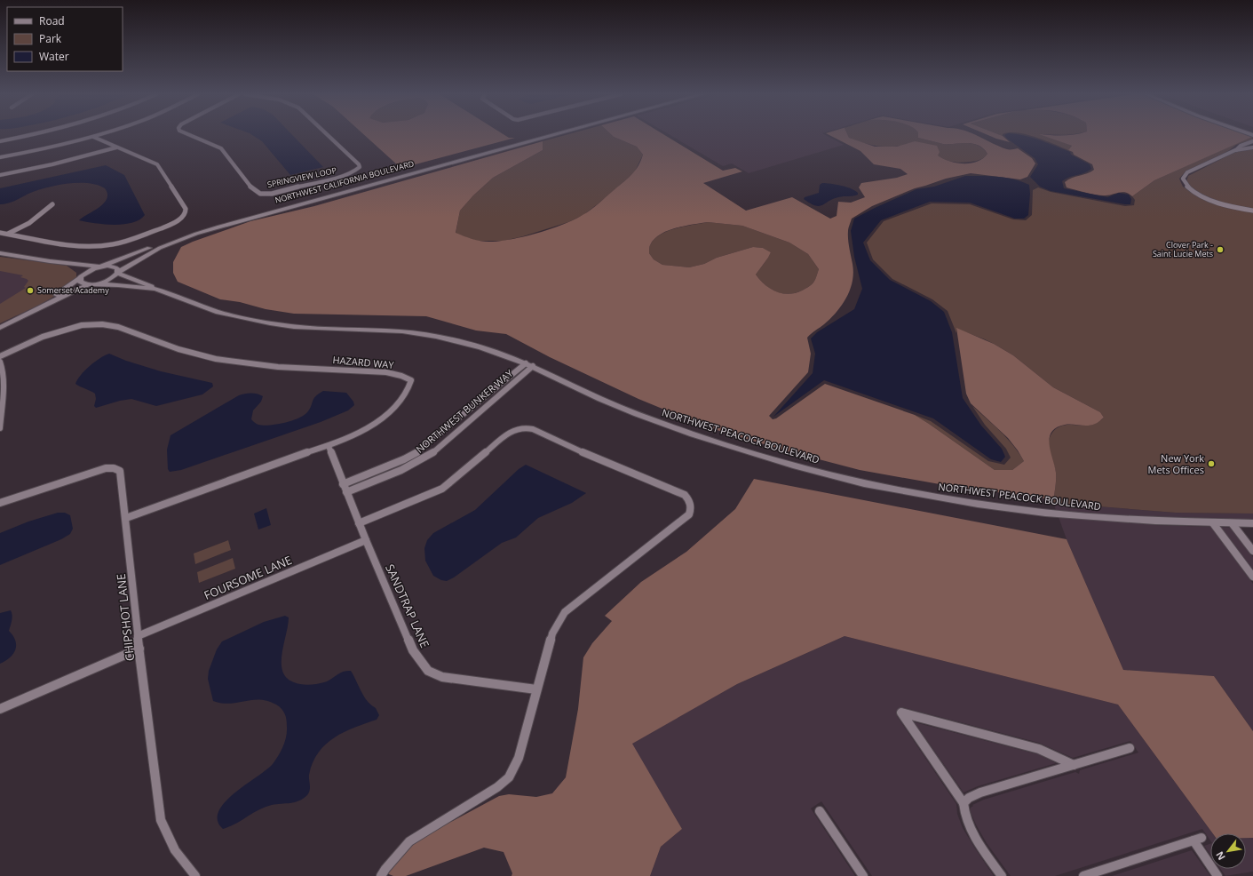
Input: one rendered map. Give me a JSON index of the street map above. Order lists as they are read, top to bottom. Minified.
{"streets":{"street":["SPRINGVIEW LOOP","NORTHWEST CALIFORNIA BOULEVARD","HAZARD WAY","NORTHWEST BUNKER WAY","NORTHWEST PEACOCK BOULEVARD","FOURSOME LANE","SANDTRAP LANE","CHIPSHOT LANE"]},"crossings":[["NORTHWEST CALIFORNIA BOULEVARD","NORTHWEST PEACOCK BOULEVARD"],["HAZARD WAY","SANDTRAP LANE"],["HAZARD WAY","CHIPSHOT LANE"],["NORTHWEST BUNKER WAY","NORTHWEST PEACOCK BOULEVARD"],["NORTHWEST BUNKER WAY","SANDTRAP LANE"],["FOURSOME LANE","SANDTRAP LANE"],["FOURSOME LANE","CHIPSHOT LANE"]],"places":["Clover Park - Saint Lucie Mets","Somerset Academy","New York Mets Offices"],"legend":["Road","Park","Water"],"north":"bottom left"}
